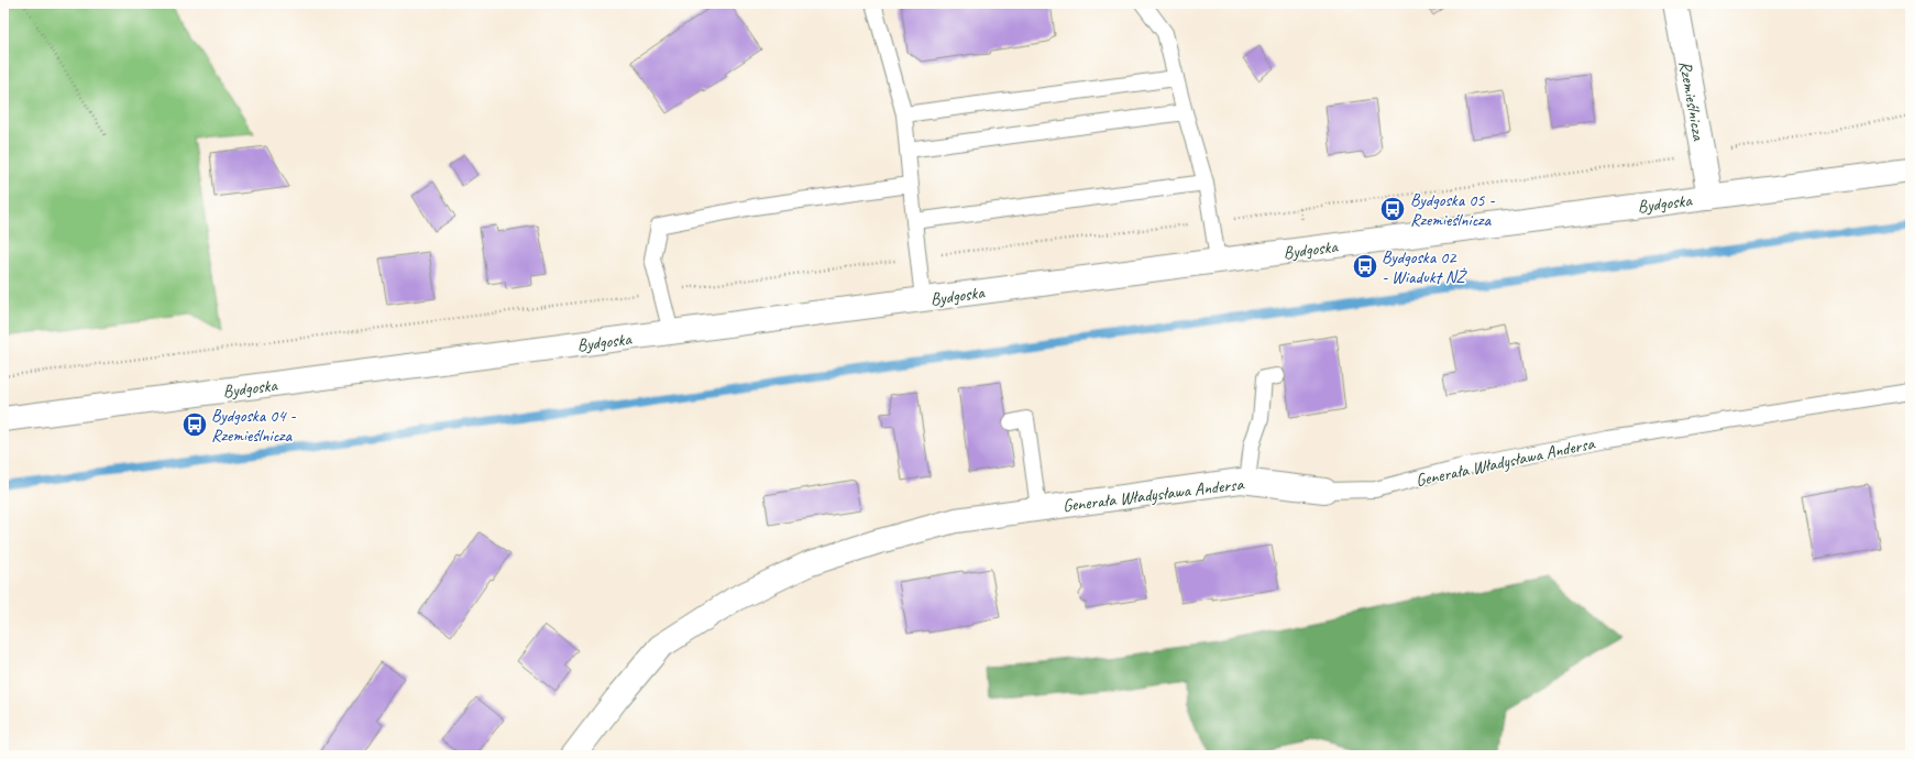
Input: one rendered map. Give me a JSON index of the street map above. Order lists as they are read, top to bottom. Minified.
{"streets":{"main road":["Rzemieślnicza","Bydgoska","Generała Władysława Andersa"]},"crossings":[["Rzemieślnicza","Bydgoska"]],"places":{"bus stop":["Bydgoska 05 - Rzemieślnicza","Bydgoska 02 - Wiadukt NŻ","Bydgoska 04 - Rzemieślnicza"]}}
